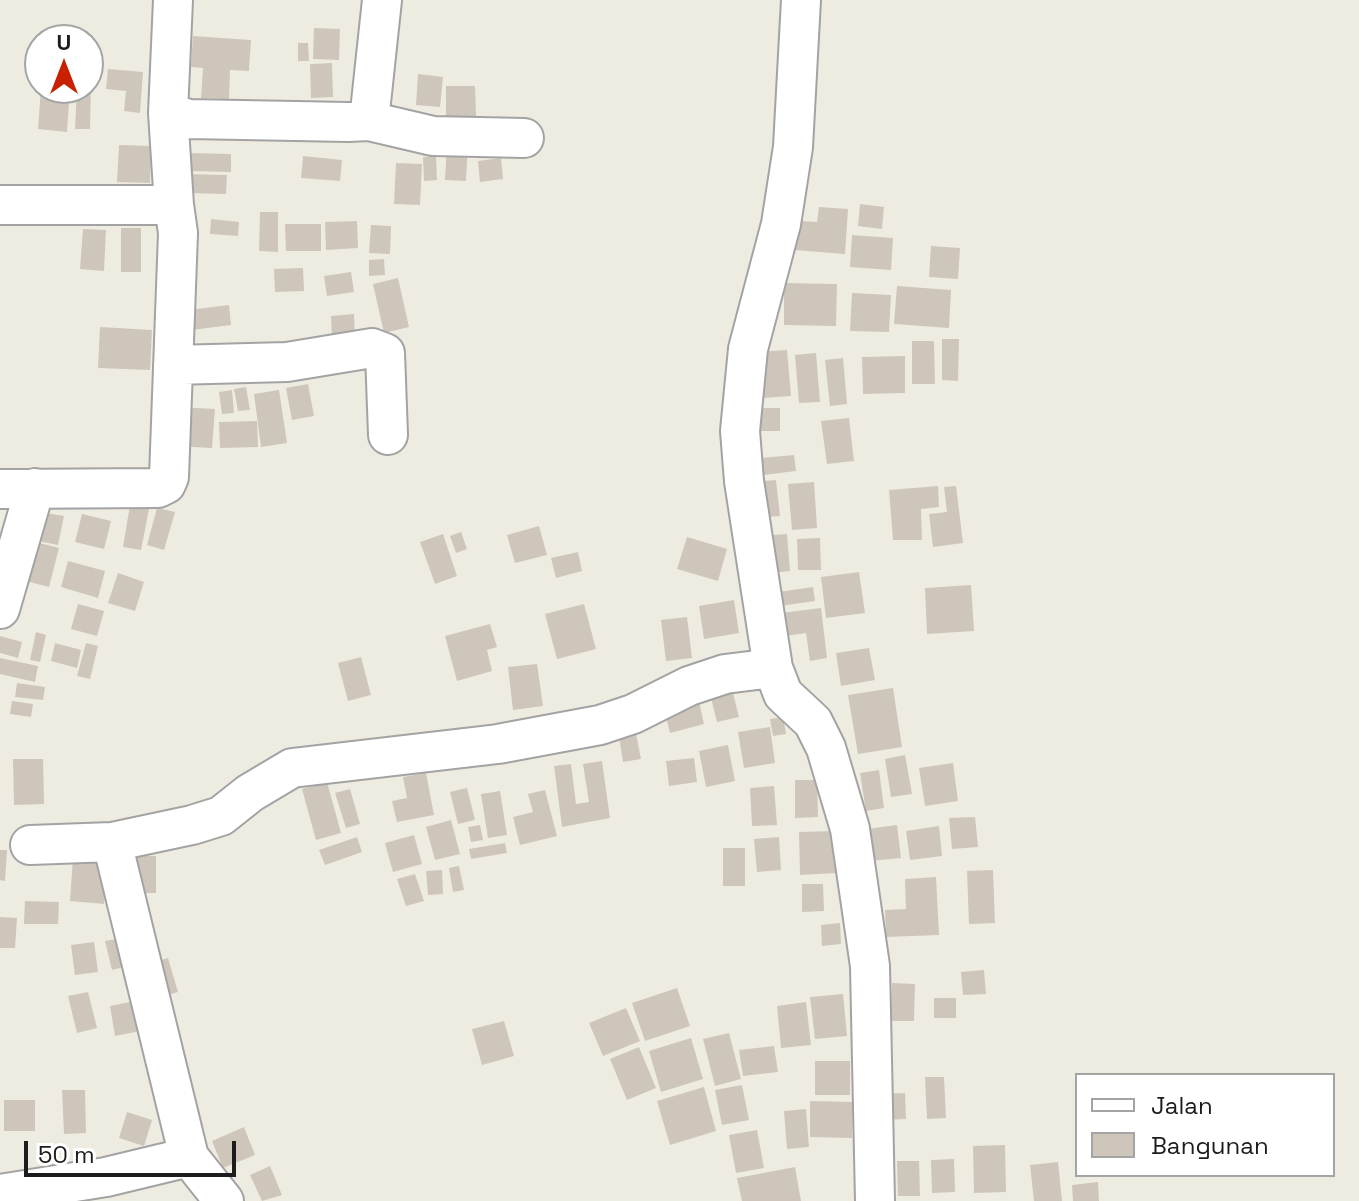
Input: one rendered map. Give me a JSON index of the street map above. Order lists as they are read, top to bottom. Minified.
{"legend":["Jalan","Bangunan"],"scale_bar":"50 m","north":"top"}
